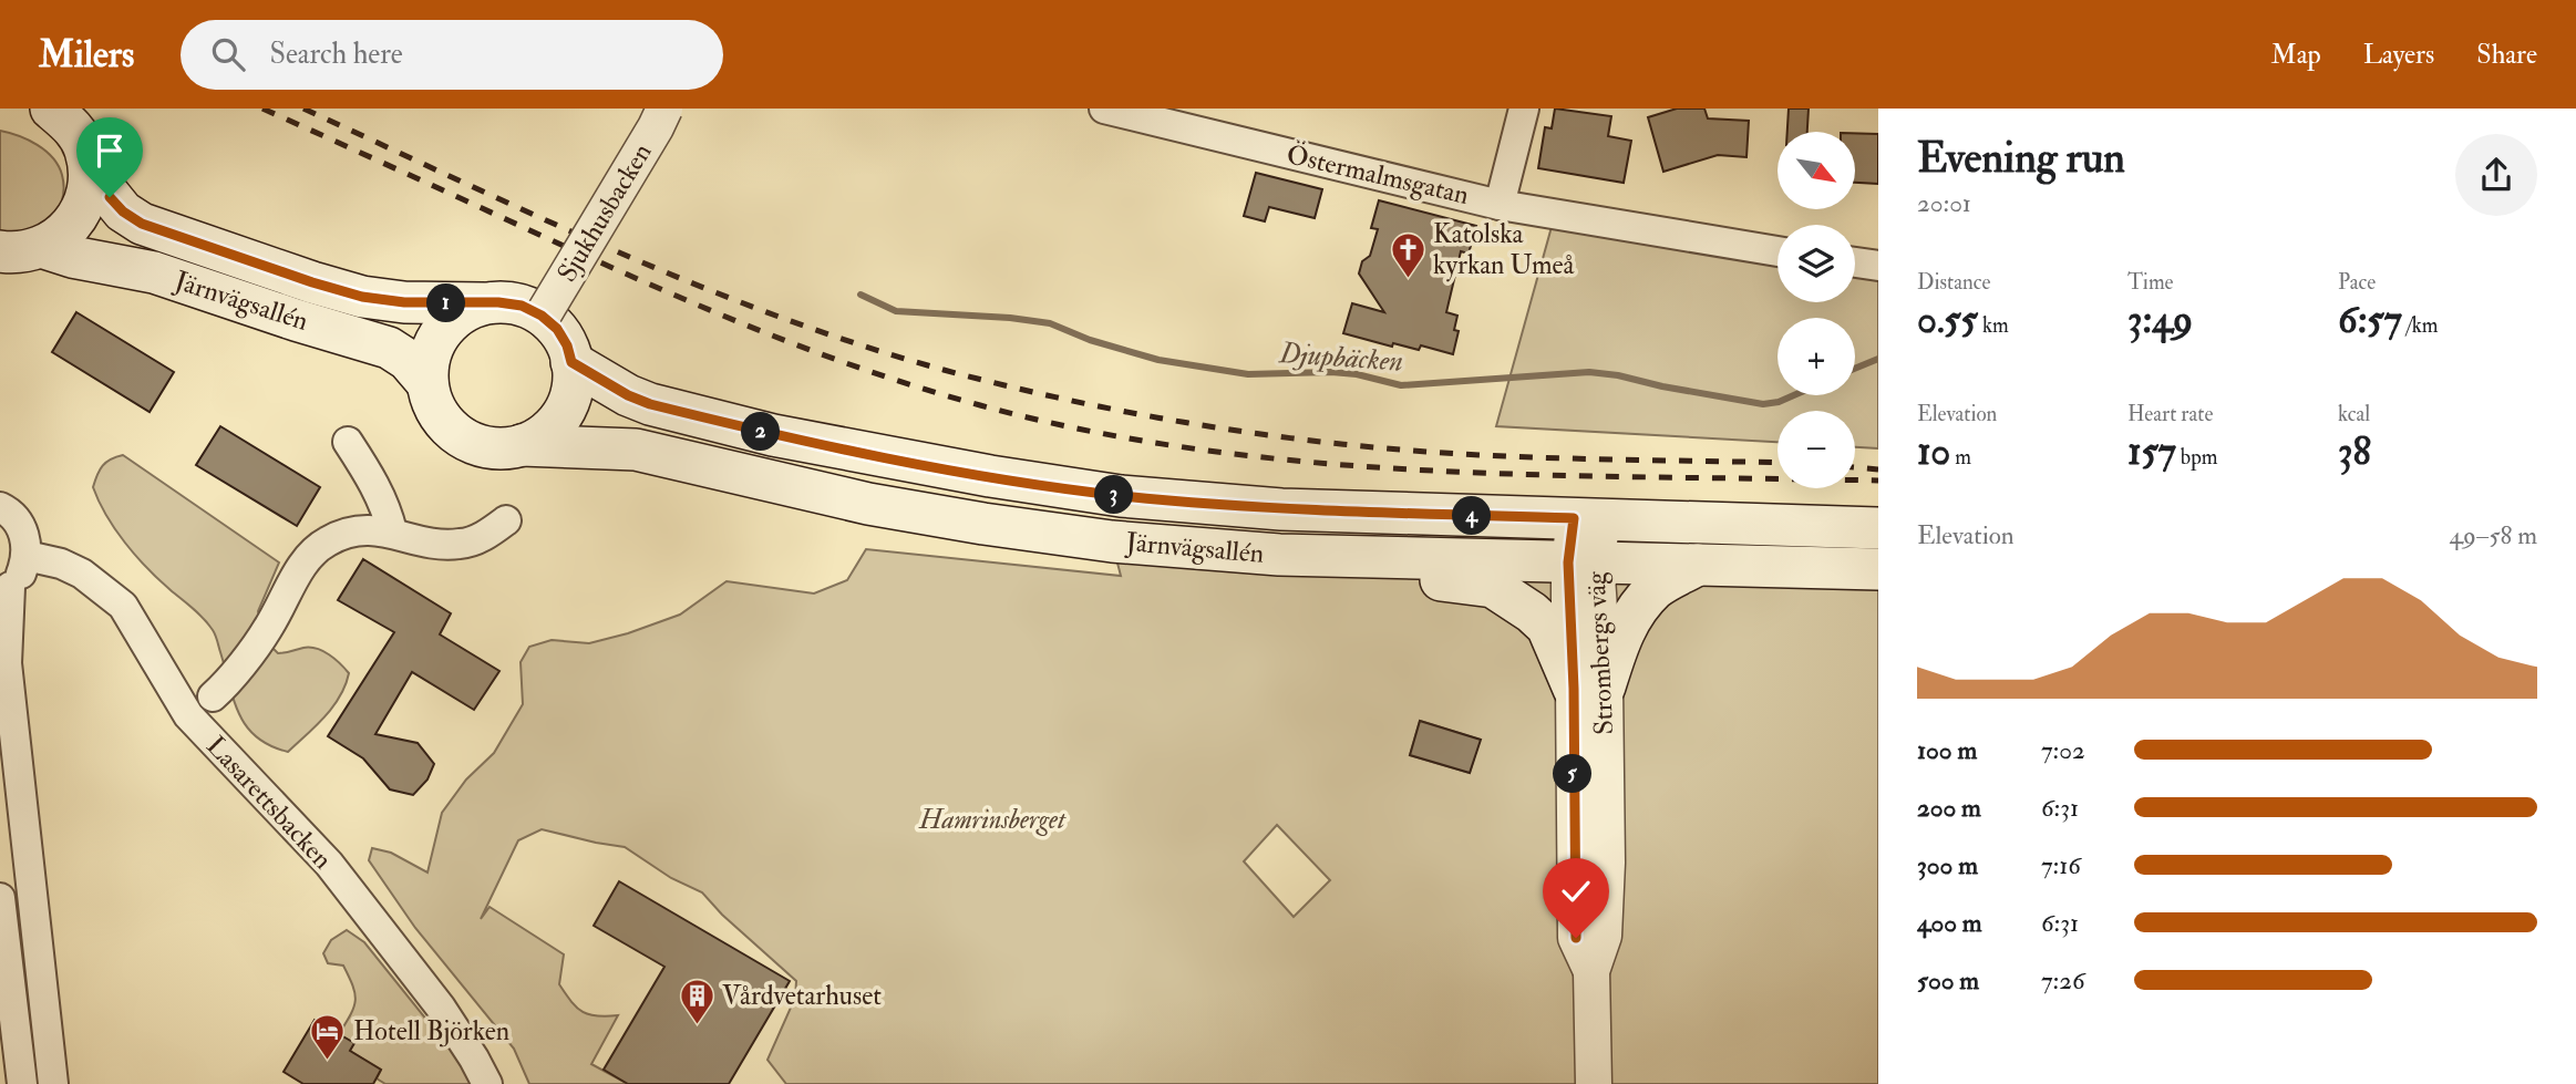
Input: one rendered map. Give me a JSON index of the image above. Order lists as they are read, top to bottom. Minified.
{"streets":{"main road":["Järnvägsallén"],"street":["Östermalmsgatan","Sjukhusbacken","Strombergs väg","Lasarettsbacken"]},"crossings":[["Sjukhusbacken","Järnvägsallén"],["Järnvägsallén","Strombergs väg"]],"water":["Djupbäcken"],"parks":["Hamrinsberget"],"places":{"church":["Katolska kyrkan Umeå"],"building":["Vårdvetarhuset"],"hotel":["Hotell Björken"]},"north":"bottom right","page":{"header":"Milers","search":"Search here","nav":["Map","Layers","Share"],"heading":["Evening run","20:01"],"map_buttons":["+","−"],"stats":[["Distance","0.55 km"],["Time","3:49"],["Pace","6:57 /km"],["Elevation","10 m"],["Heart rate","157 bpm"],["kcal","38"]],"pins":["1","2","3","4","5"],"chart":["Elevation","49–58 m"],"list":[{"name":"100 m","note":"7:02"},{"name":"200 m","note":"6:31"},{"name":"300 m","note":"7:16"},{"name":"400 m","note":"6:31"},{"name":"500 m","note":"7:26"}]}}
